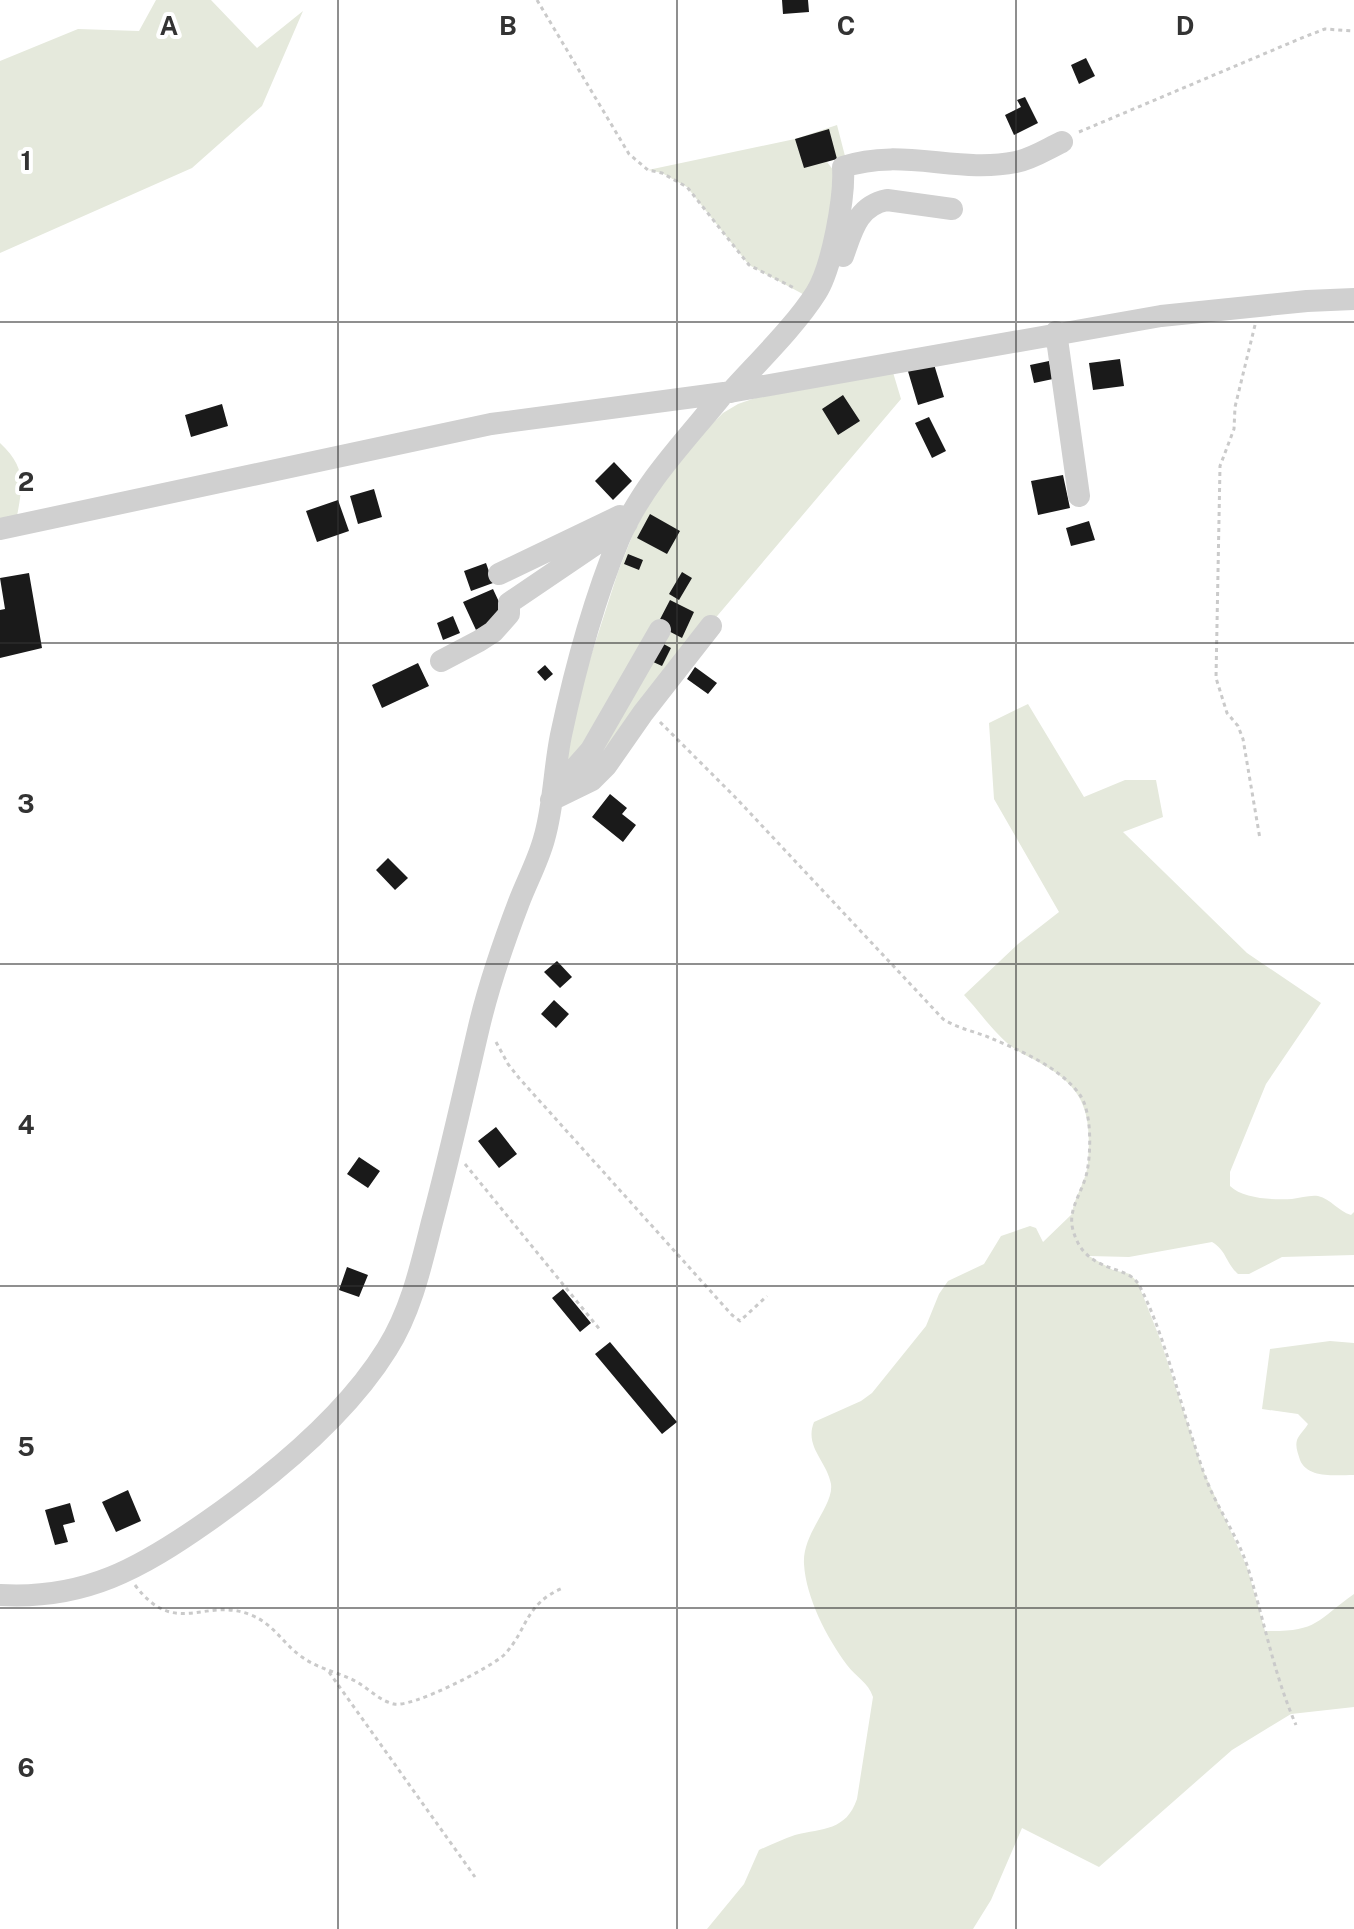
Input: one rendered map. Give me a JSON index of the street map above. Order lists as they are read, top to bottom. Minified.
{"grid":{"columns":["A","B","C","D"],"rows":["1","2","3","4","5","6"]}}
